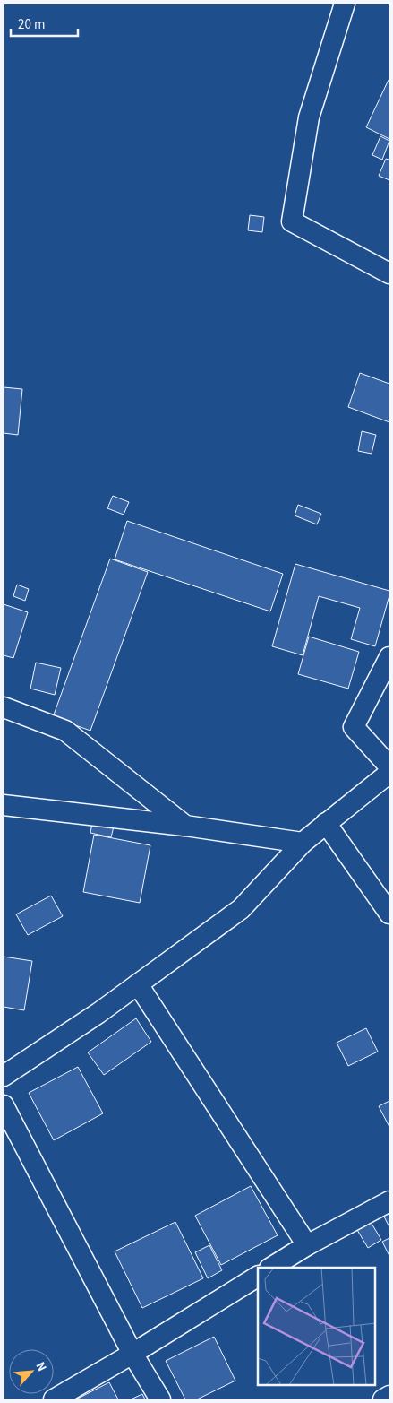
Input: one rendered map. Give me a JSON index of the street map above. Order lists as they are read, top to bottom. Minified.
{"scale_bar":"20 m","north":"top right"}
